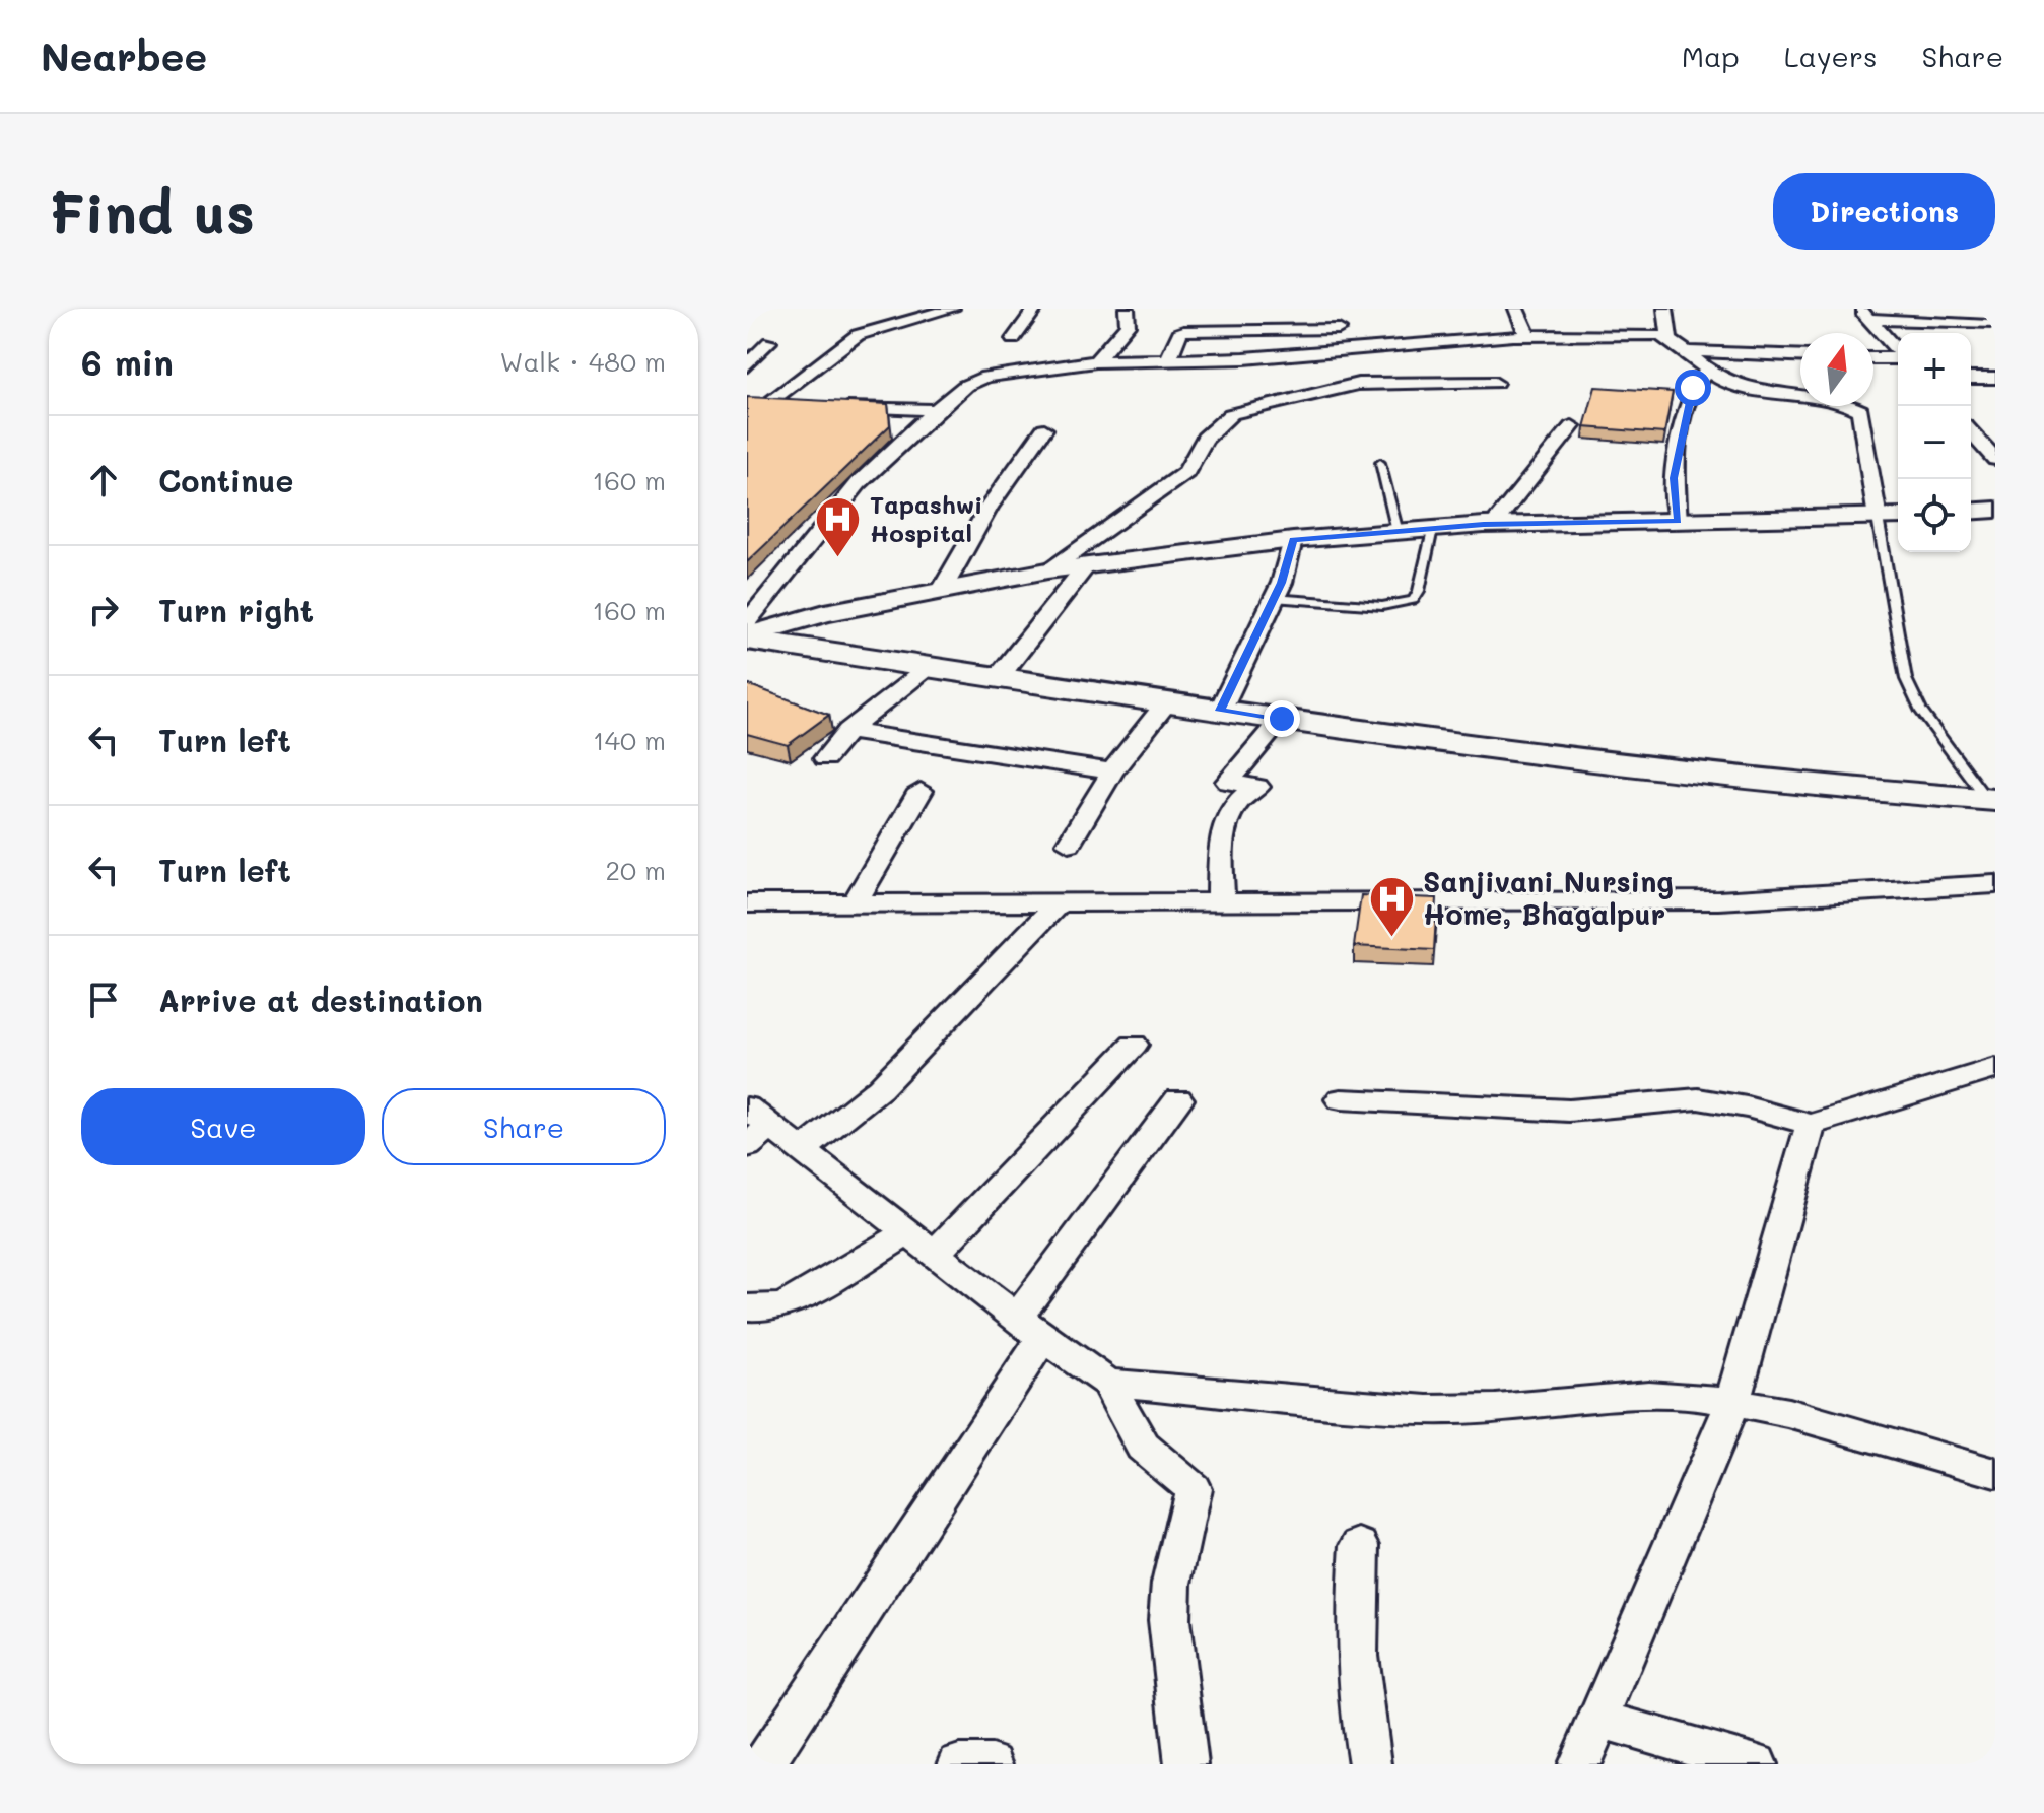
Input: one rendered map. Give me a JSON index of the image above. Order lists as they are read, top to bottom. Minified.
{"places":{"hospital":["Tapashwi Hospital","Sanjivani Nursing Home, Bhagalpur"]},"north":"top","page":{"header":"Nearbee","nav":["Map","Layers","Share"],"buttons":["Directions",["Save","Share"]],"title":"Find us","heading":["6 min","Walk · 480 m"],"map_buttons":["+","−"],"list":[["Continue","160 m"],["Turn right","160 m"],["Turn left","140 m"],["Turn left","20 m"],"Arrive at destination"]}}
